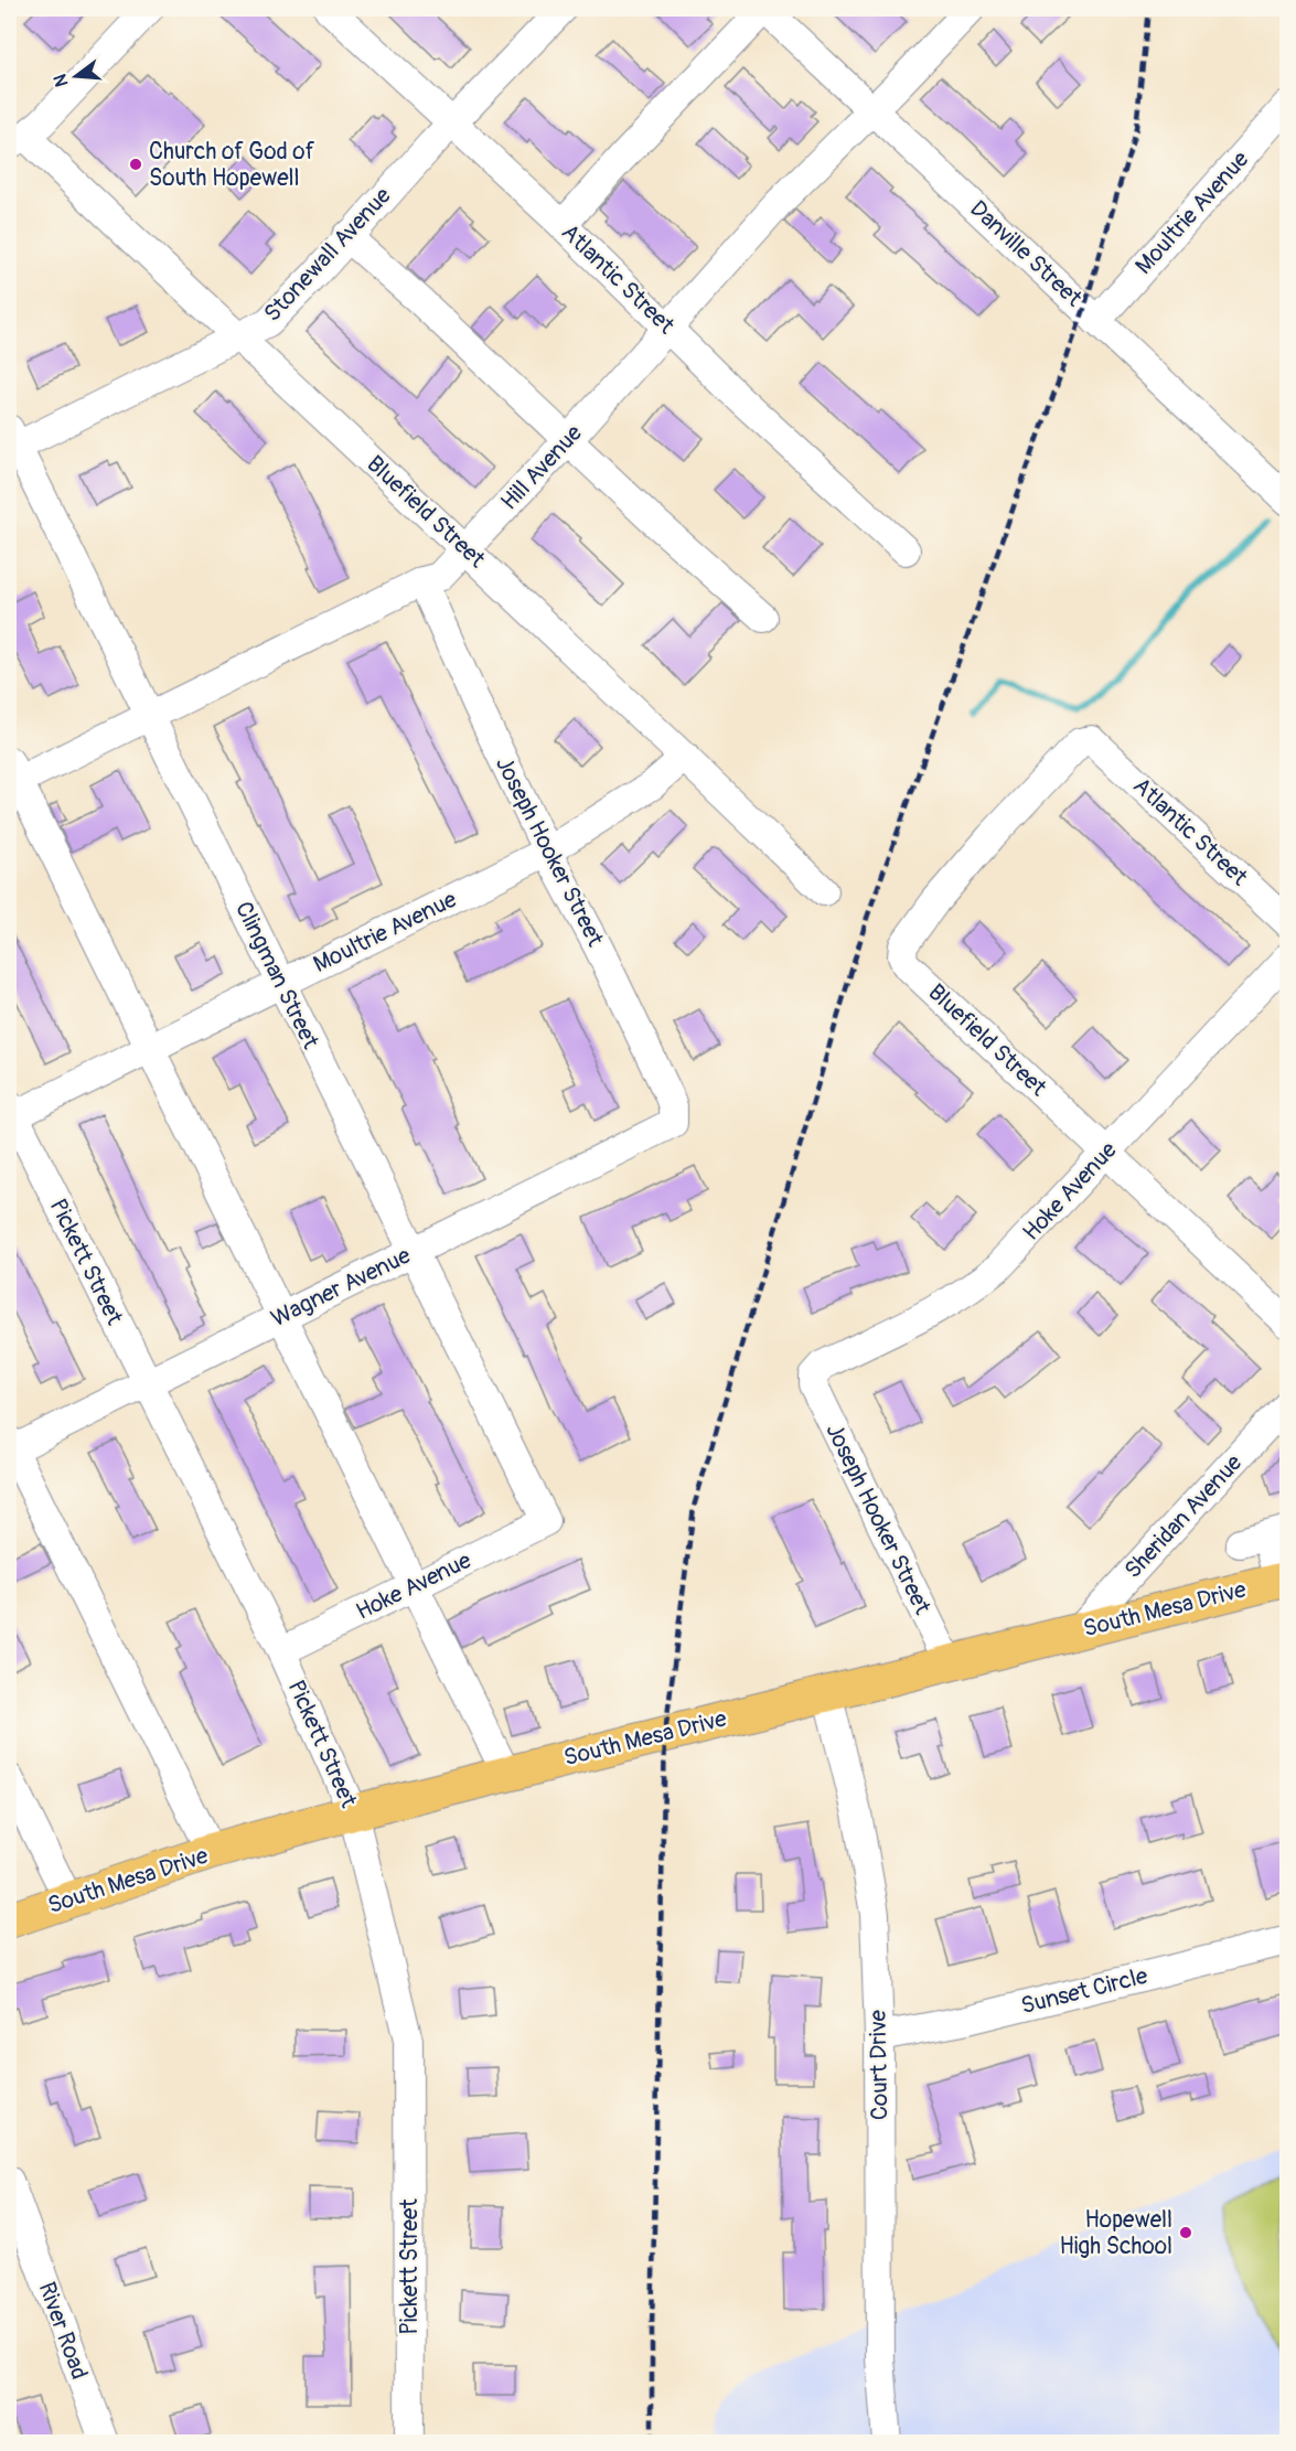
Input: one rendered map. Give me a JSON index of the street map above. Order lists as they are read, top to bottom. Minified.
{"streets":{"main road":["South Mesa Drive"],"street":["Moultrie Avenue","Danville Street","Stonewall Avenue","Atlantic Street","Hill Avenue","Bluefield Street","Joseph Hooker Street","Clingman Street","Hoke Avenue","Pickett Street","Wagner Avenue","Sheridan Avenue","Sunset Circle","Court Drive","River Road"]},"crossings":[["Moultrie Avenue","Danville Street"],["Moultrie Avenue","Bluefield Street"],["Moultrie Avenue","Joseph Hooker Street"],["Moultrie Avenue","Clingman Street"],["Moultrie Avenue","Pickett Street"],["Danville Street","Hill Avenue"],["Stonewall Avenue","Atlantic Street"],["Stonewall Avenue","Bluefield Street"],["Stonewall Avenue","Clingman Street"],["Atlantic Street","Hill Avenue"],["Atlantic Street","Bluefield Street"],["Hill Avenue","Bluefield Street"],["Hill Avenue","Joseph Hooker Street"],["Hill Avenue","Clingman Street"],["Bluefield Street","Hoke Avenue"],["Joseph Hooker Street","Hoke Avenue"],["Joseph Hooker Street","Wagner Avenue"],["Joseph Hooker Street","South Mesa Drive"],["Clingman Street","Hoke Avenue"],["Clingman Street","Wagner Avenue"],["Hoke Avenue","Pickett Street"],["Pickett Street","Wagner Avenue"],["Pickett Street","South Mesa Drive"],["Sheridan Avenue","South Mesa Drive"],["South Mesa Drive","Court Drive"],["Sunset Circle","Court Drive"]],"places":["Church of God of South Hopewell","Hopewell High School"],"north":"left"}
